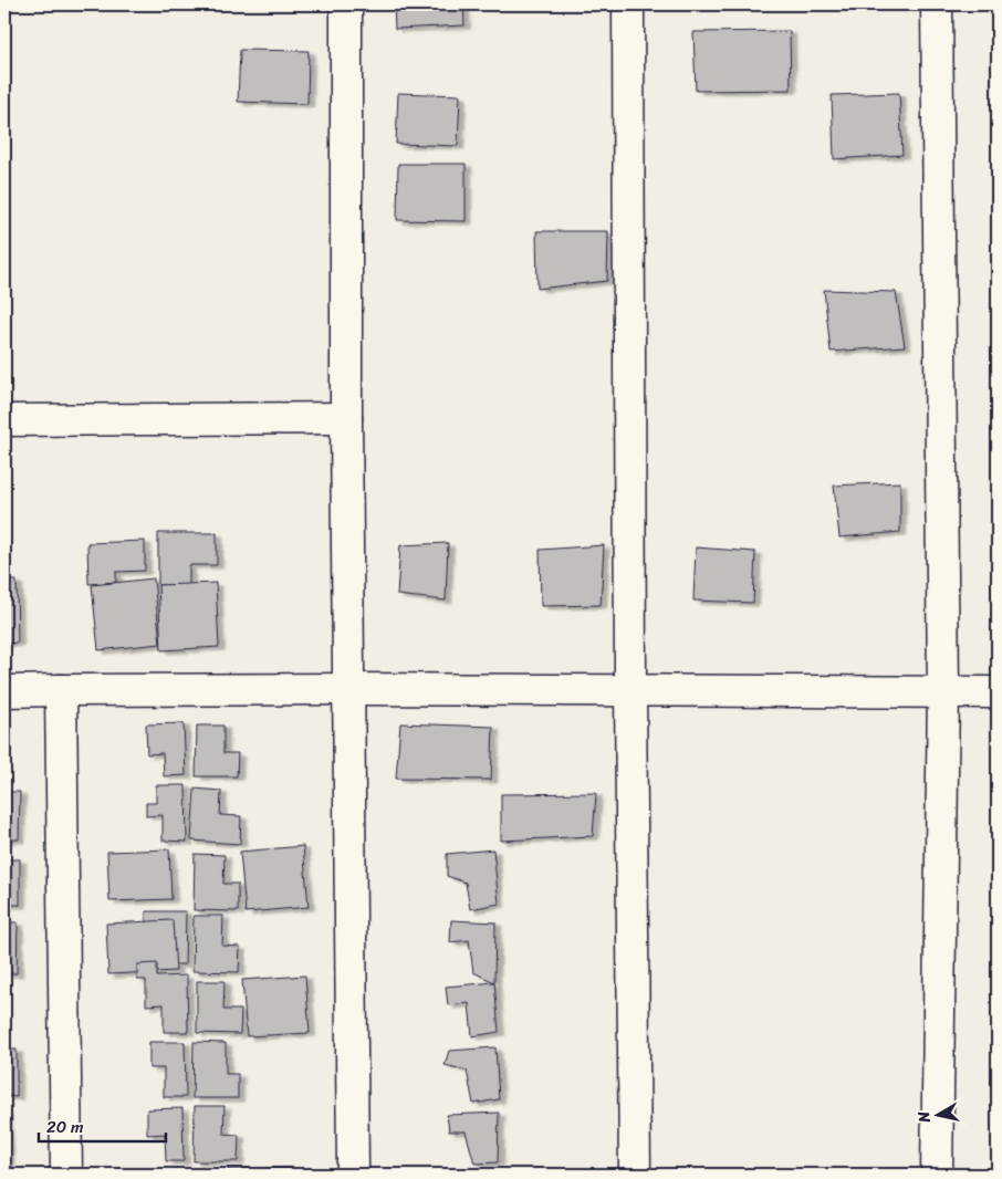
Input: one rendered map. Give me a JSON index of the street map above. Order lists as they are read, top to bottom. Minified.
{"scale_bar":"20 m","north":"left"}
